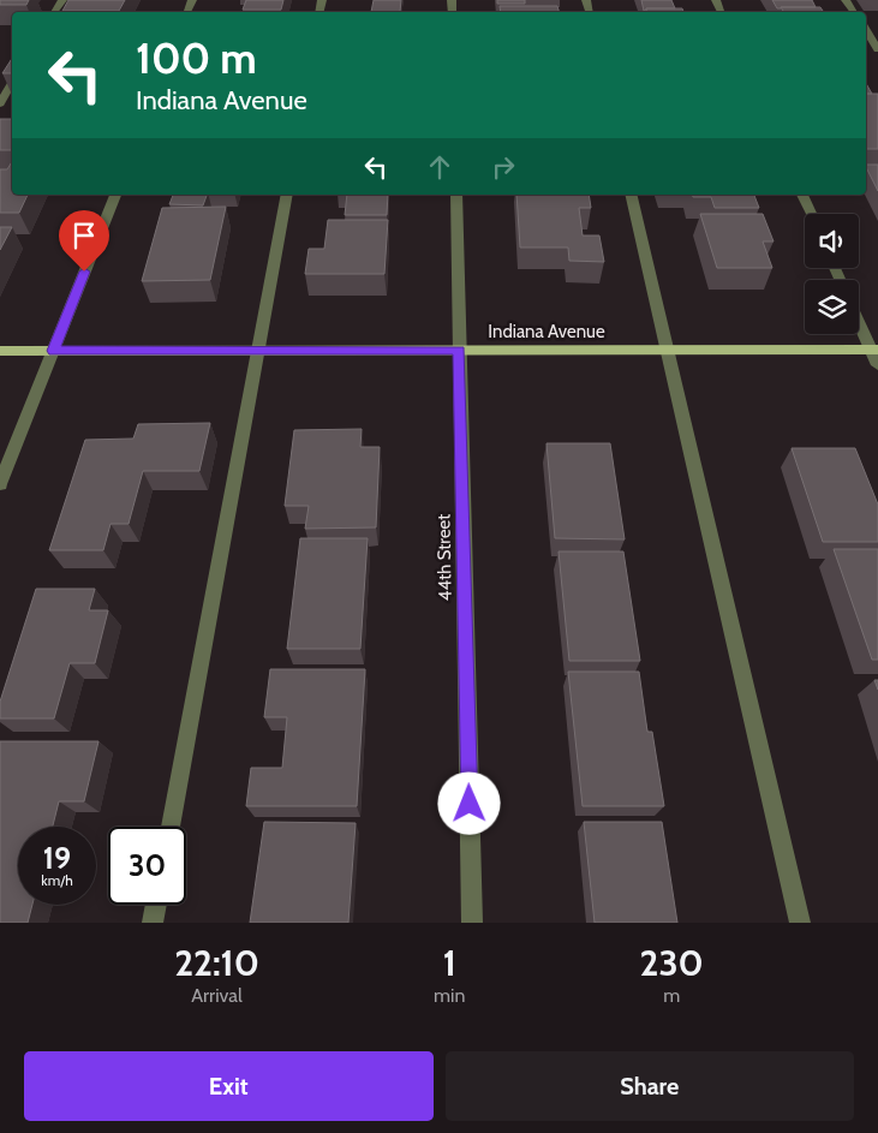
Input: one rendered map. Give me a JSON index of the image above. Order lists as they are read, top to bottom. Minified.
{"streets":{"main road":["Indiana Avenue"],"street":["44th Street"]},"crossings":[["Indiana Avenue","44th Street"]],"page":{"turn":["100 m","Indiana Avenue"],"speed":"19 km/h","limit":"30","eta":["22:10","Arrival","1","min","230","m"],"buttons":["Exit","Share"]}}
